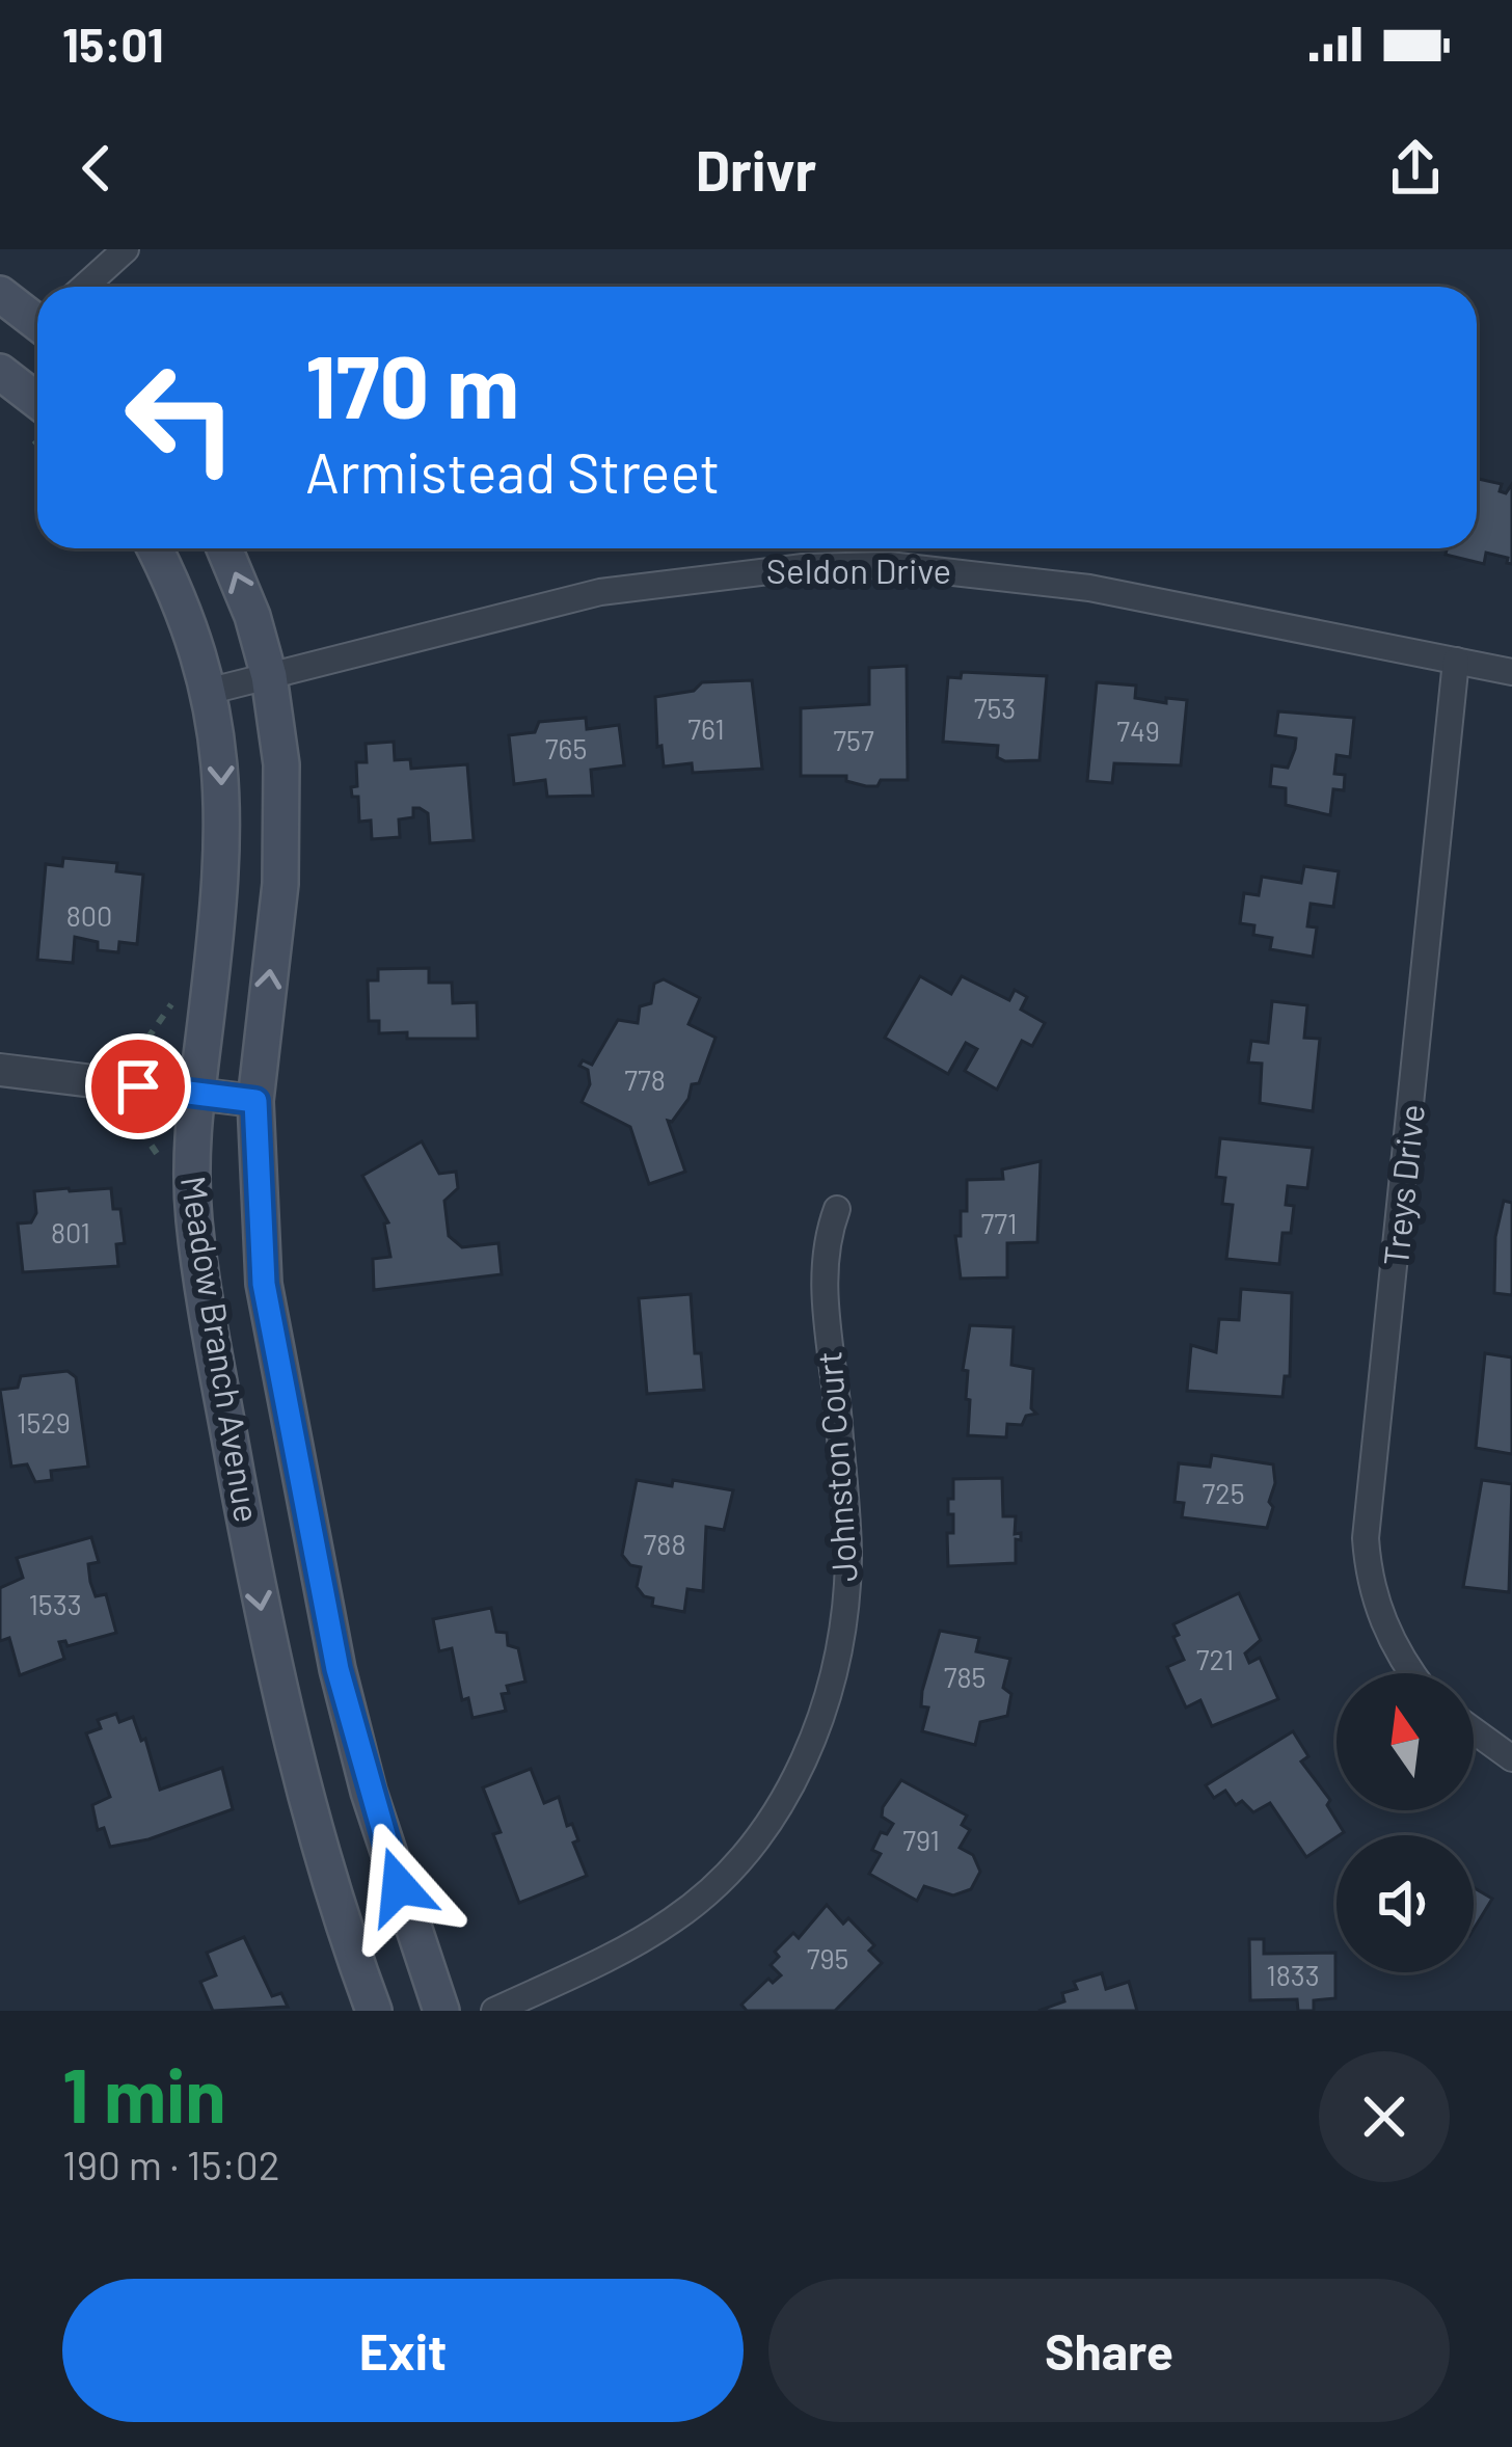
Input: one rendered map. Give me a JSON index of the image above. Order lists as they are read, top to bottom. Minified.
{"streets":{"main road":["Meadow Branch Avenue"],"street":["Seldon Drive","Treys Drive","Johnston Court"]},"crossings":[["Seldon Drive","Treys Drive"],["Seldon Drive","Meadow Branch Avenue"]],"house_numbers":["753","761","749","757","765","800","778","771","801","1529","725","788","1533","721","785","791","795","1833"],"north":"top","page":{"status":"15:01","header":"Drivr","turn":["170 m","Armistead Street"],"heading":["1 min","190 m · 15:02"],"buttons":["Exit","Share"]}}
